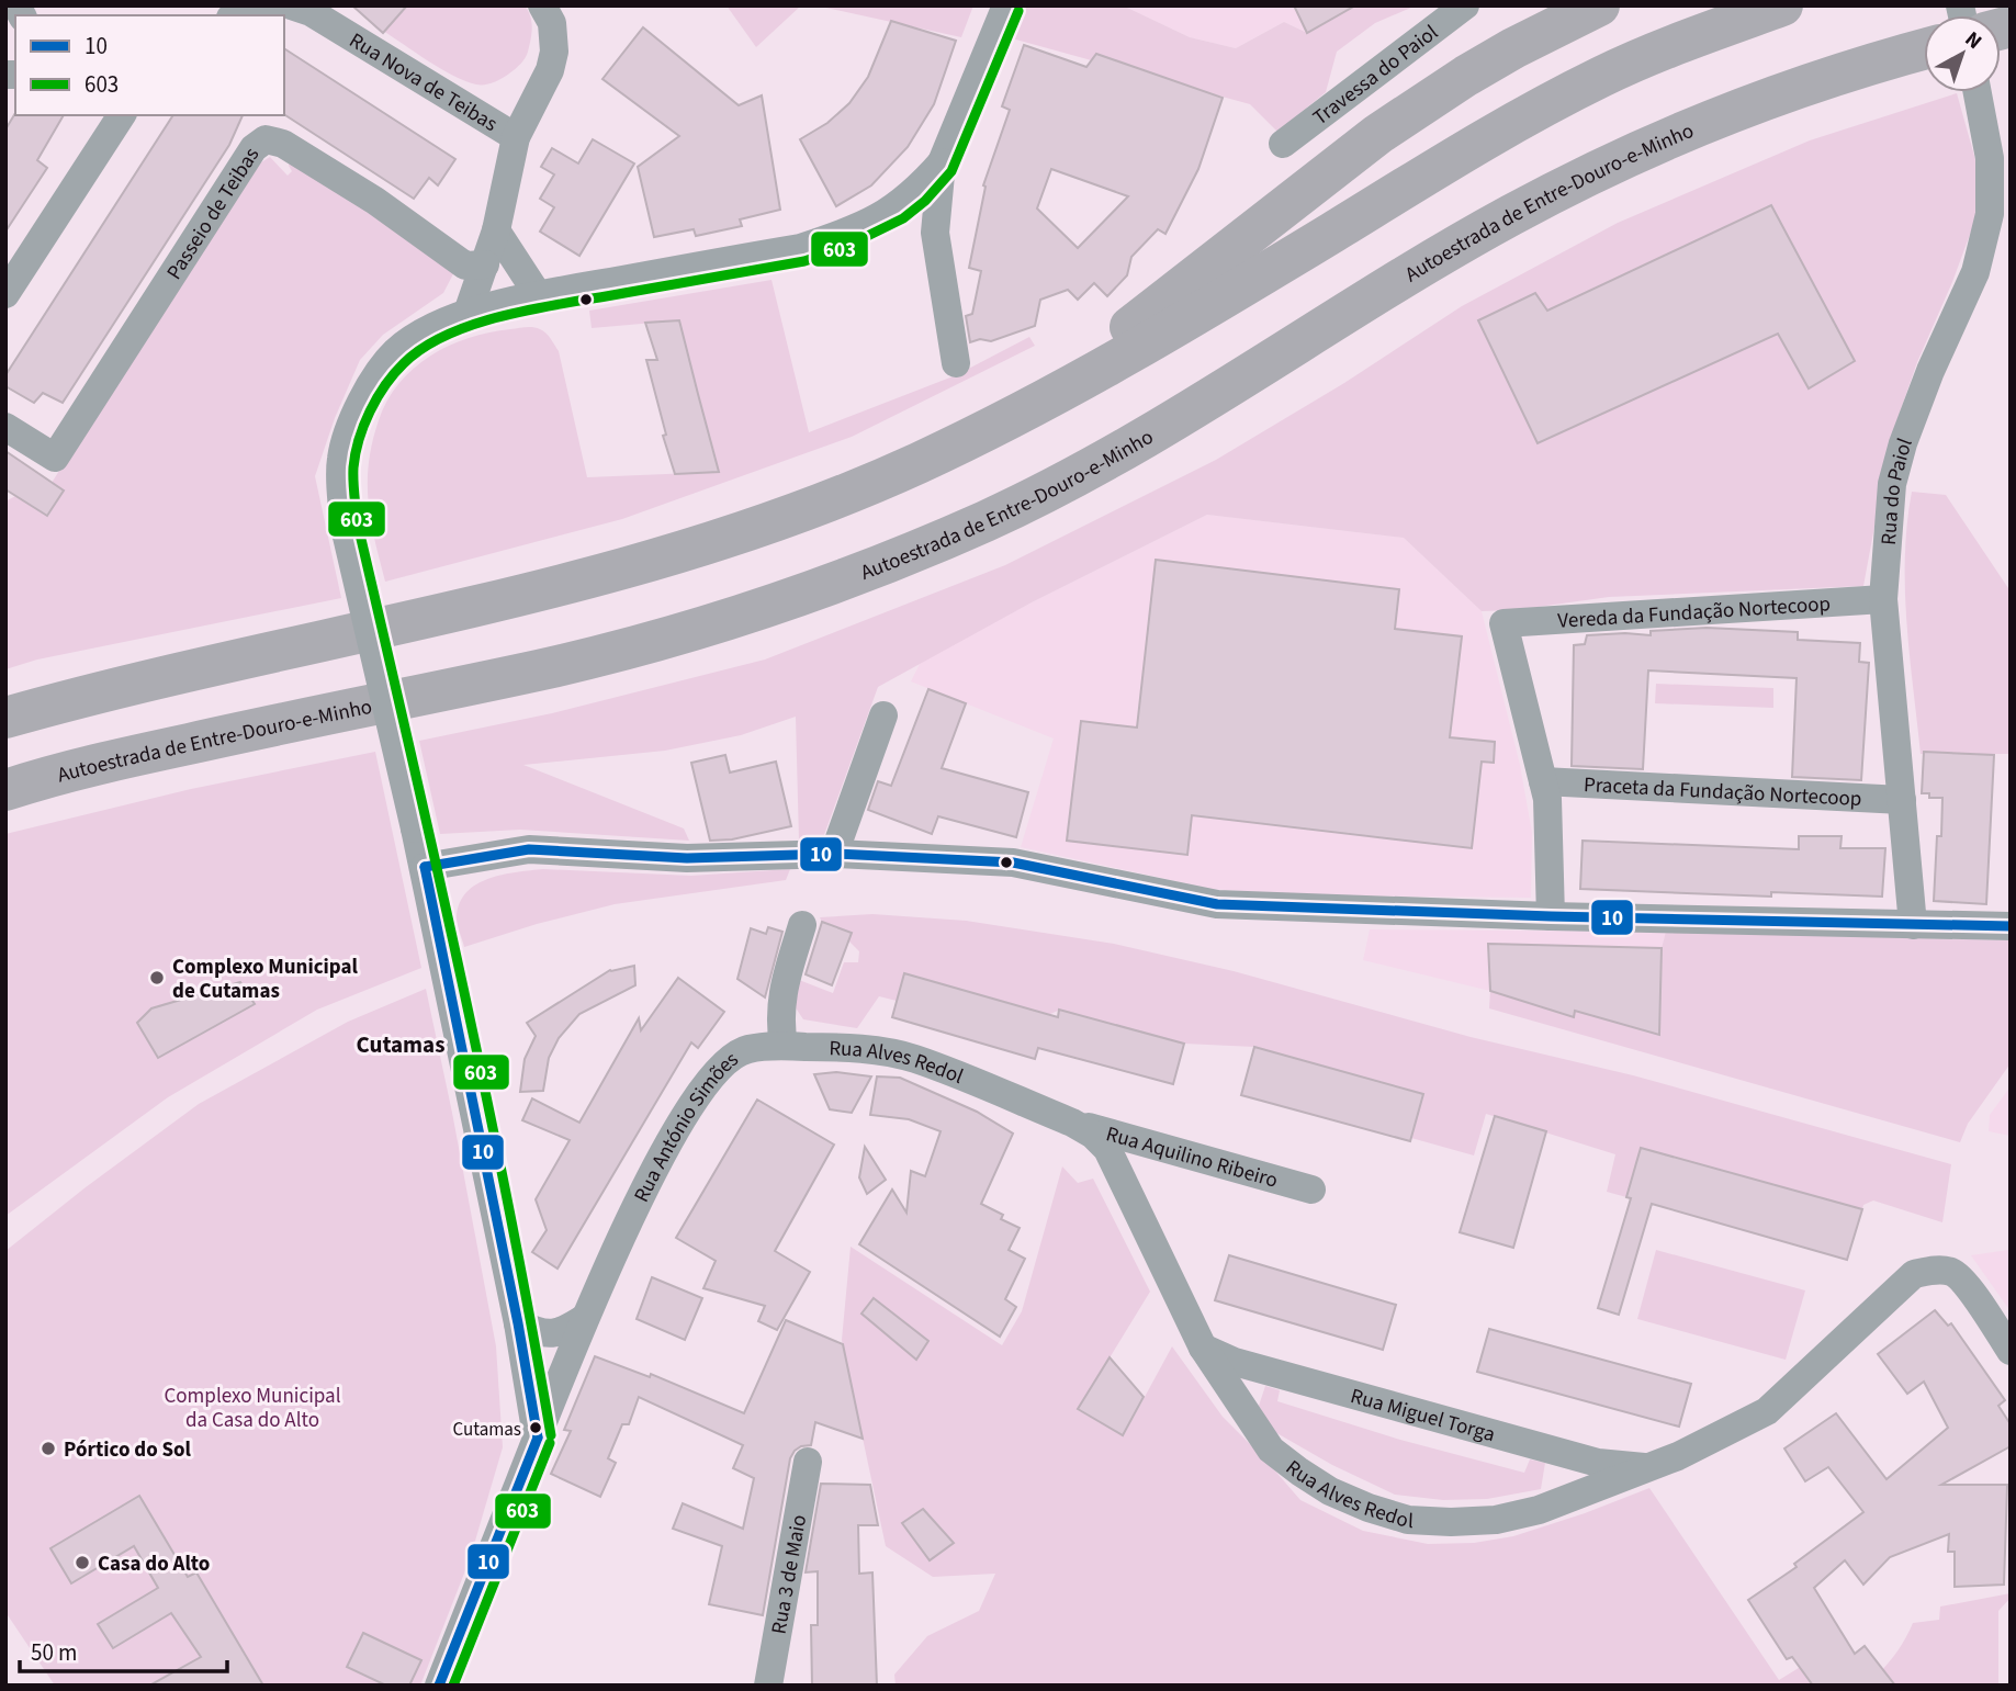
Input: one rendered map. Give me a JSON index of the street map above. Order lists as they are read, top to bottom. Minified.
{"streets":{"highway":["Autoestrada de Entre-Douro-e-Minho"],"street":["Travessa do Paiol","Rua Nova de Teibas","Passeio de Teibas","Rua do Paiol","Vereda da Fundação Nortecoop","Praceta da Fundação Nortecoop","Rua Alves Redol","Rua António Simões","Rua Aquilino Ribeiro","Rua Miguel Torga","Rua 3 de Maio"]},"crossings":[["Rua do Paiol","Vereda da Fundação Nortecoop"],["Rua do Paiol","Praceta da Fundação Nortecoop"],["Vereda da Fundação Nortecoop","Praceta da Fundação Nortecoop"],["Rua Alves Redol","Rua António Simões"],["Rua Alves Redol","Rua Aquilino Ribeiro"],["Rua Alves Redol","Rua Miguel Torga"]],"districts":["Cutamas"],"parks":["Complexo Municipal da Casa do Alto"],"places":["Complexo Municipal de Cutamas","Cutamas","Pórtico do Sol","Casa do Alto"],"lines":["transit line 603","transit line 10"],"legend":["10","603"],"scale_bar":"50 m","north":"top right"}
